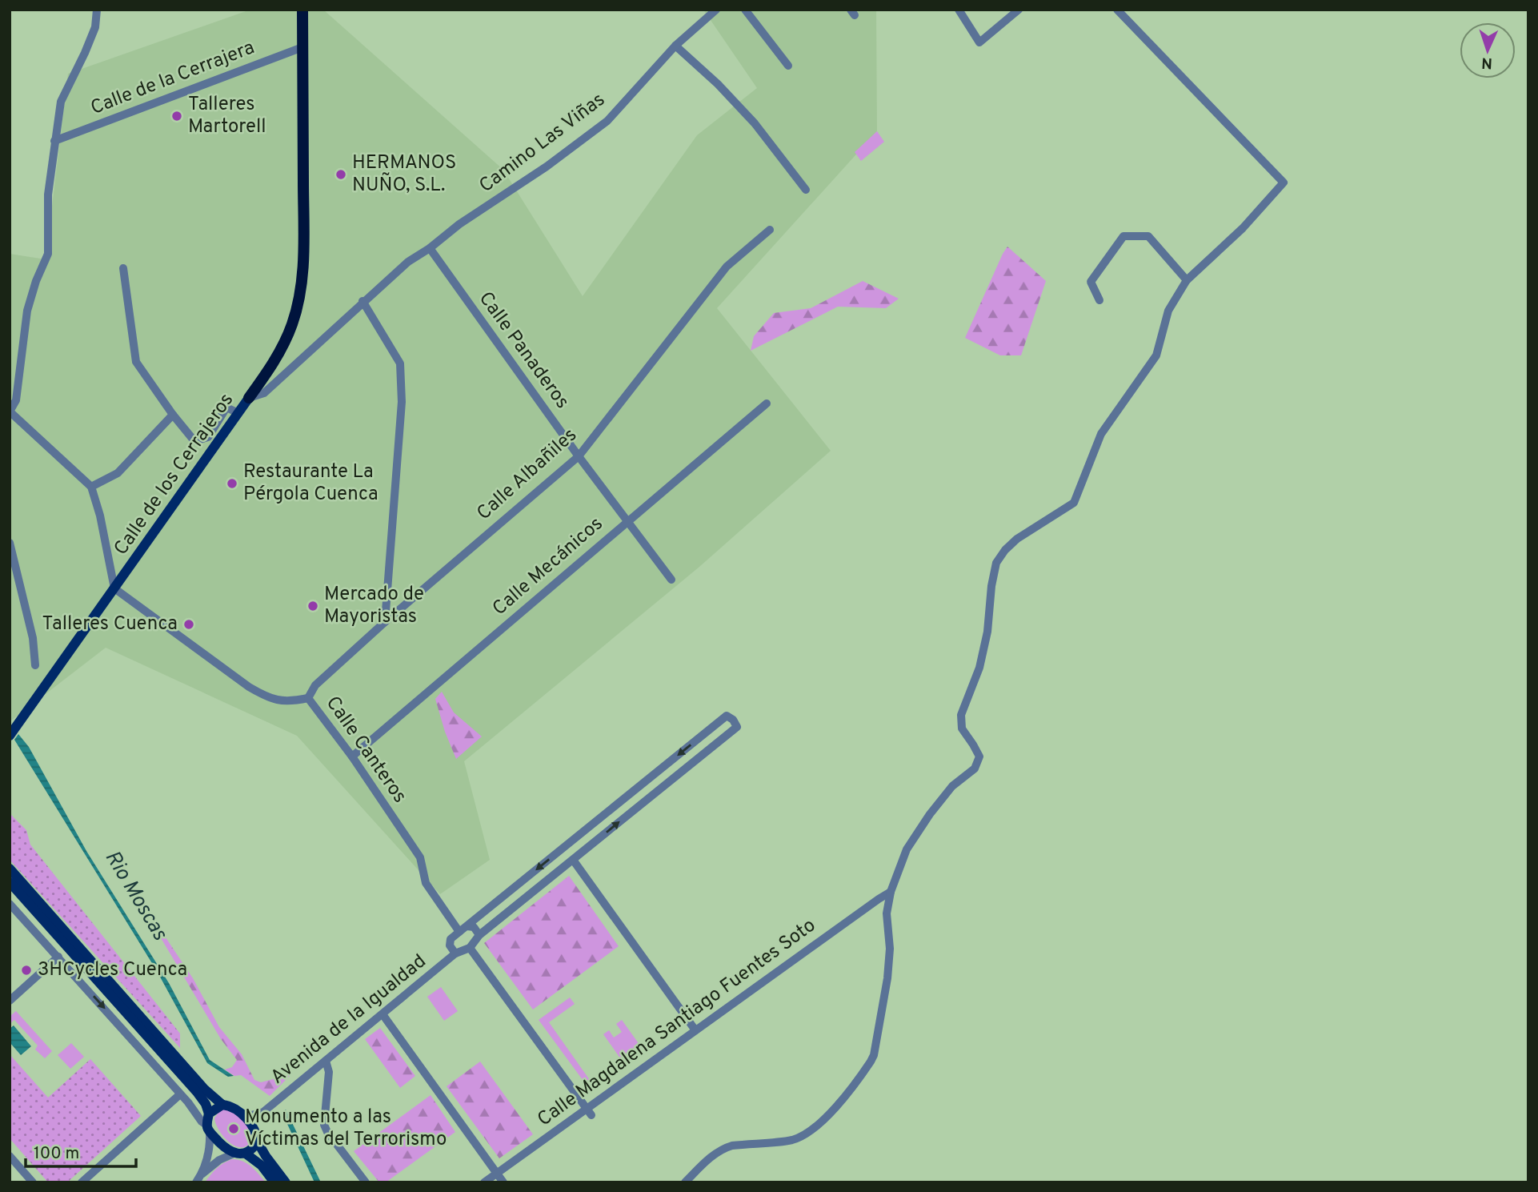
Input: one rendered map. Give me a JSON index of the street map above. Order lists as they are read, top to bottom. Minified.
{"streets":{"main road":["Calle de los Cerrajeros"],"street":["Calle de la Cerrajera","Camino Las Viñas","Calle Panaderos","Calle Albañiles","Calle Mecánicos","Calle Canteros","Avenida de la Igualdad","Calle Magdalena Santiago Fuentes Soto"]},"crossings":[["Camino Las Viñas","Calle Panaderos"],["Camino Las Viñas","Calle de los Cerrajeros"],["Calle Panaderos","Calle de los Cerrajeros"],["Calle Panaderos","Calle Albañiles"],["Calle Panaderos","Calle Mecánicos"],["Calle de los Cerrajeros","Calle Canteros"],["Calle Albañiles","Calle Canteros"],["Calle Mecánicos","Calle Canteros"]],"water":["Rio Moscas"],"places":["Talleres Martorell","HERMANOS NUÑO, S.L.","Restaurante La Pérgola Cuenca","Mercado de Mayoristas","Talleres Cuenca","3HCycles Cuenca","Monumento a las Víctimas del Terrorismo"],"scale_bar":"100 m","north":"bottom"}
